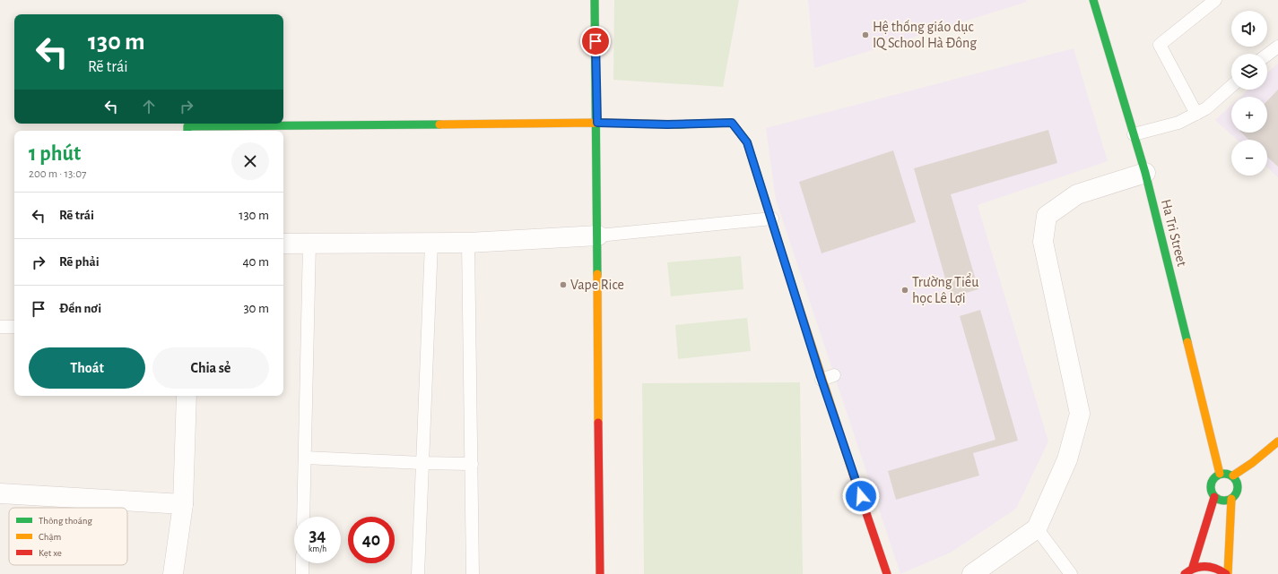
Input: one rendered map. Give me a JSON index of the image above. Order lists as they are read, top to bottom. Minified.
{"streets":{"street":["Ha Tri Street"]},"places":["Hệ thống giáo dục IQ School Hà Đông","Vape Rice","Trường Tiểu học Lê Lợi"],"legend":["Thông thoáng","Chậm","Kẹt xe"],"page":{"map_buttons":["+","−"],"turn":["130 m","Rẽ trái"],"heading":["1 phút","200 m · 13:07"],"list":[{"name":"Rẽ trái","value":"130 m"},{"name":"Rẽ phải","value":"40 m"},{"name":"Đến nơi","value":"30 m"}],"buttons":["Thoát","Chia sẻ"],"speed":"34 km/h","limit":"40"}}
